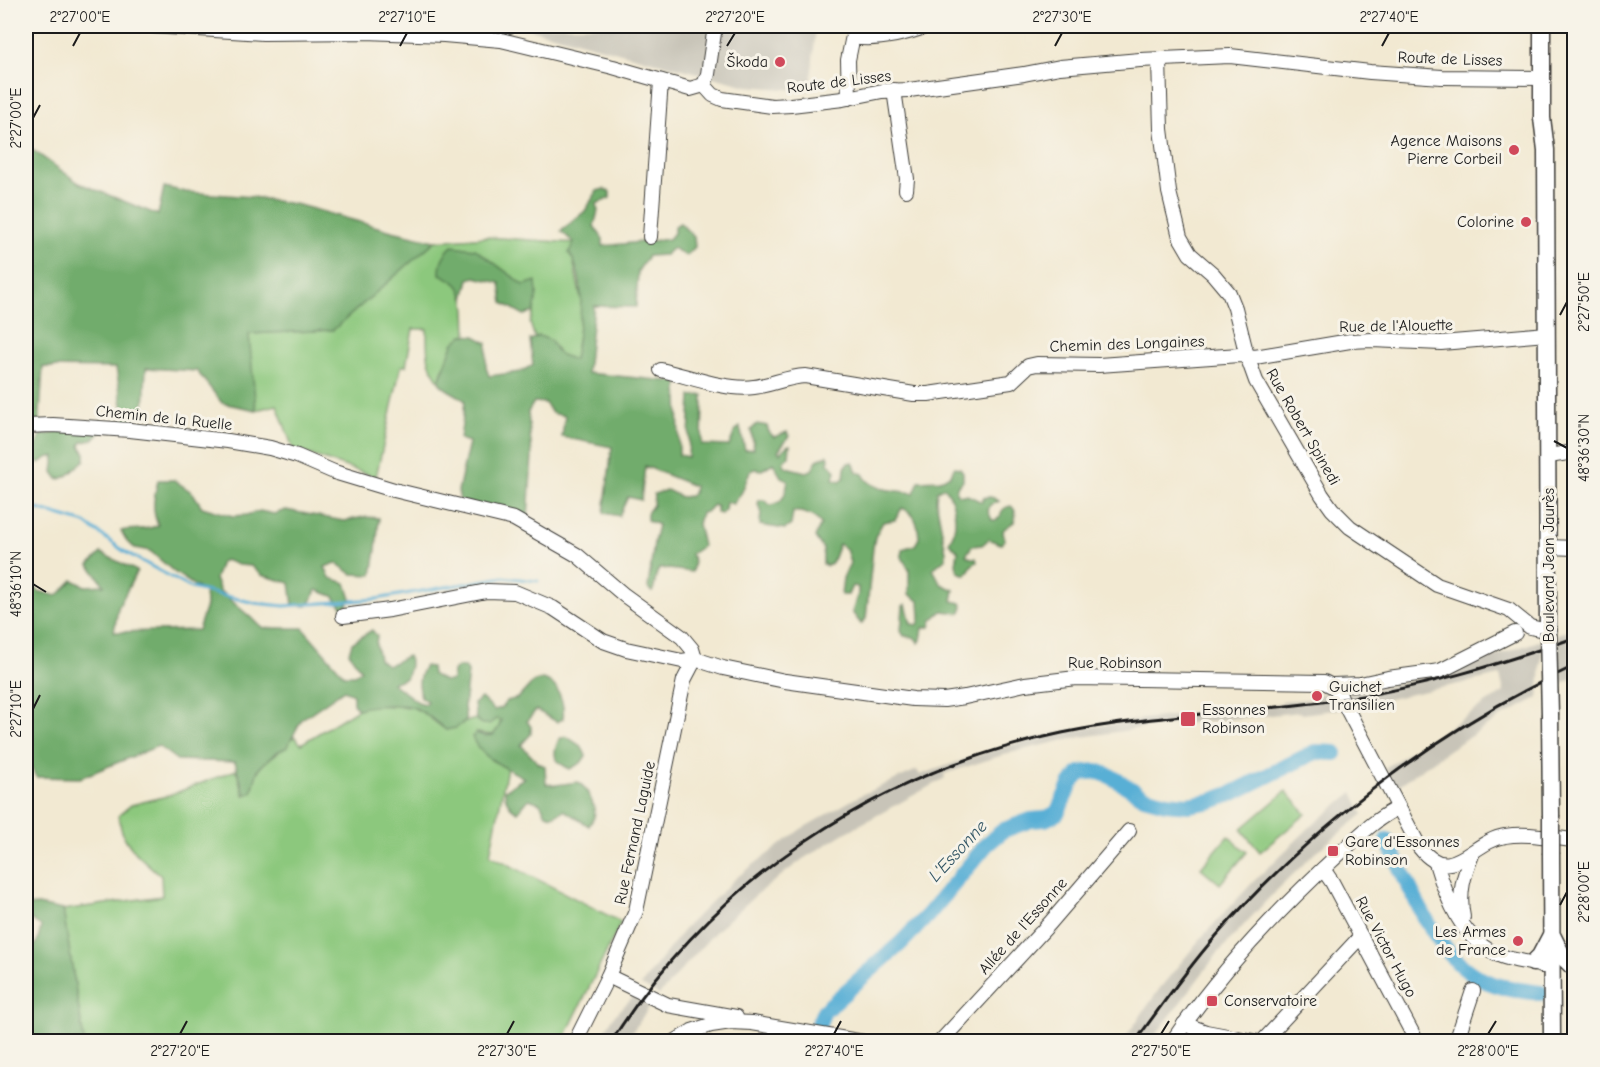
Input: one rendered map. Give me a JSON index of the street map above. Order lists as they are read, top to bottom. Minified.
{"streets":{"main road":["Boulevard Jean Jaurès"],"street":["Route de Lisses","Rue de l'Alouette","Chemin des Longaines","Chemin de la Ruelle","Rue Robert Spinedi","Rue Robinson","Rue Fernand Laguide","Allée de l'Essonne","Rue Victor Hugo"]},"crossings":[["Route de Lisses","Rue Robert Spinedi"],["Route de Lisses","Boulevard Jean Jaurès"],["Rue de l'Alouette","Chemin des Longaines"],["Rue de l'Alouette","Rue Robert Spinedi"],["Rue de l'Alouette","Boulevard Jean Jaurès"],["Chemin des Longaines","Rue Robert Spinedi"],["Chemin de la Ruelle","Rue Robinson"],["Chemin de la Ruelle","Rue Fernand Laguide"],["Rue Robert Spinedi","Boulevard Jean Jaurès"],["Rue Robert Spinedi","Rue Robinson"],["Rue Robinson","Rue Fernand Laguide"]],"water":["L'Essonne"],"places":{"other":["Škoda","Agence Maisons Pierre Corbeil","Colorine","Guichet Transilien","Les Armes de France"],"transit":["Essonnes Robinson","Gare d'Essonnes Robinson","Conservatoire"]},"coordinates":["2°27'00\"E","2°27'10\"E","2°27'20\"E","2°27'30\"E","2°27'40\"E","2°27'50\"E","48°36'30\"N","48°36'10\"N","2°28'00\"E"]}
